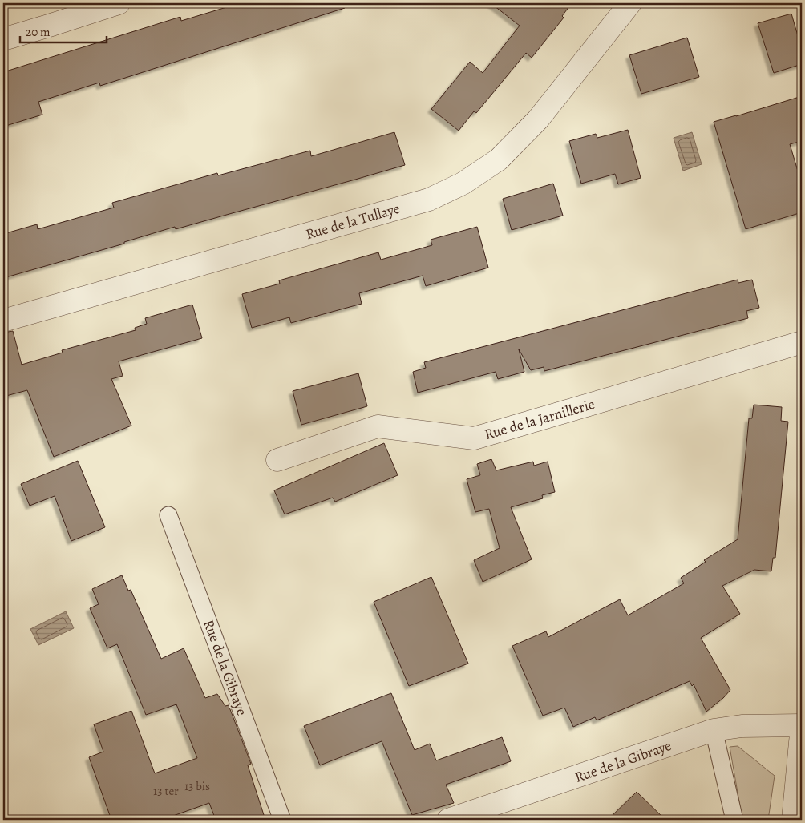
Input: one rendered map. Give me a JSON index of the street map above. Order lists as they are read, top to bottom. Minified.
{"streets":{"street":["Rue de la Tullaye","Rue de la Jarnillerie","Rue de la Gibraye"]},"house_numbers":["13 bis","13 ter"],"scale_bar":"20 m"}
